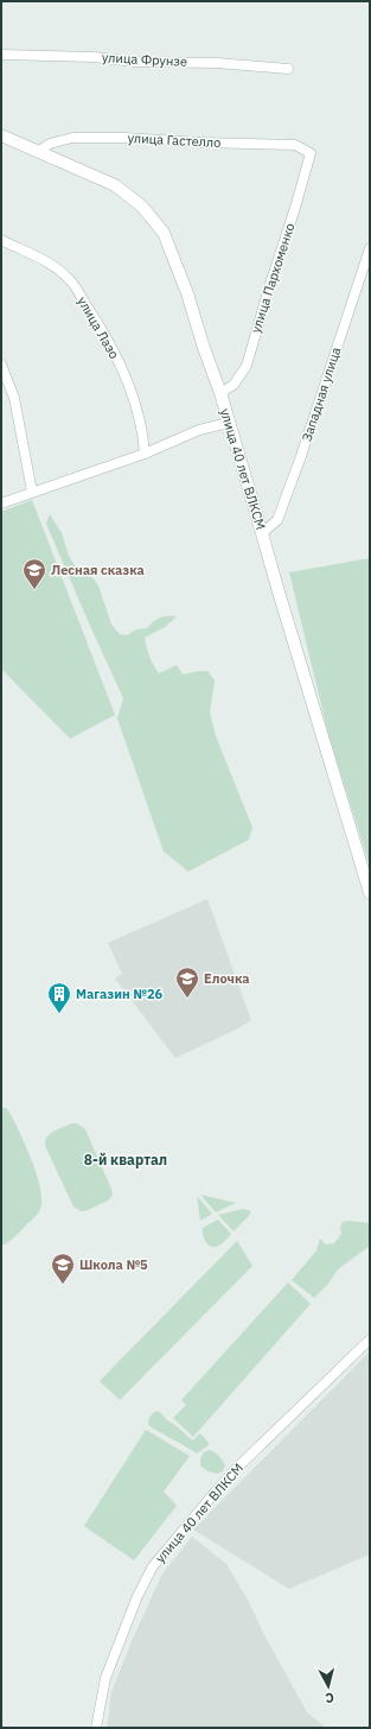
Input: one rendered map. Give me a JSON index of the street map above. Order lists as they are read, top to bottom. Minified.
{"streets":{"street":["улица Фрунзе","улица Гастелло","улица Пархоменко","улица Лазо","Западная улица","улица 40 лет ВЛКСМ"]},"crossings":[["улица Гастелло","улица Пархоменко"],["улица Гастелло","улица 40 лет ВЛКСМ"],["улица Пархоменко","улица 40 лет ВЛКСМ"],["Западная улица","улица 40 лет ВЛКСМ"]],"districts":["8-й квартал"],"places":{"school or university":["Лесная сказка","Елочка","Школа №5"],"building":["Магазин №26"]},"north":"bottom"}
